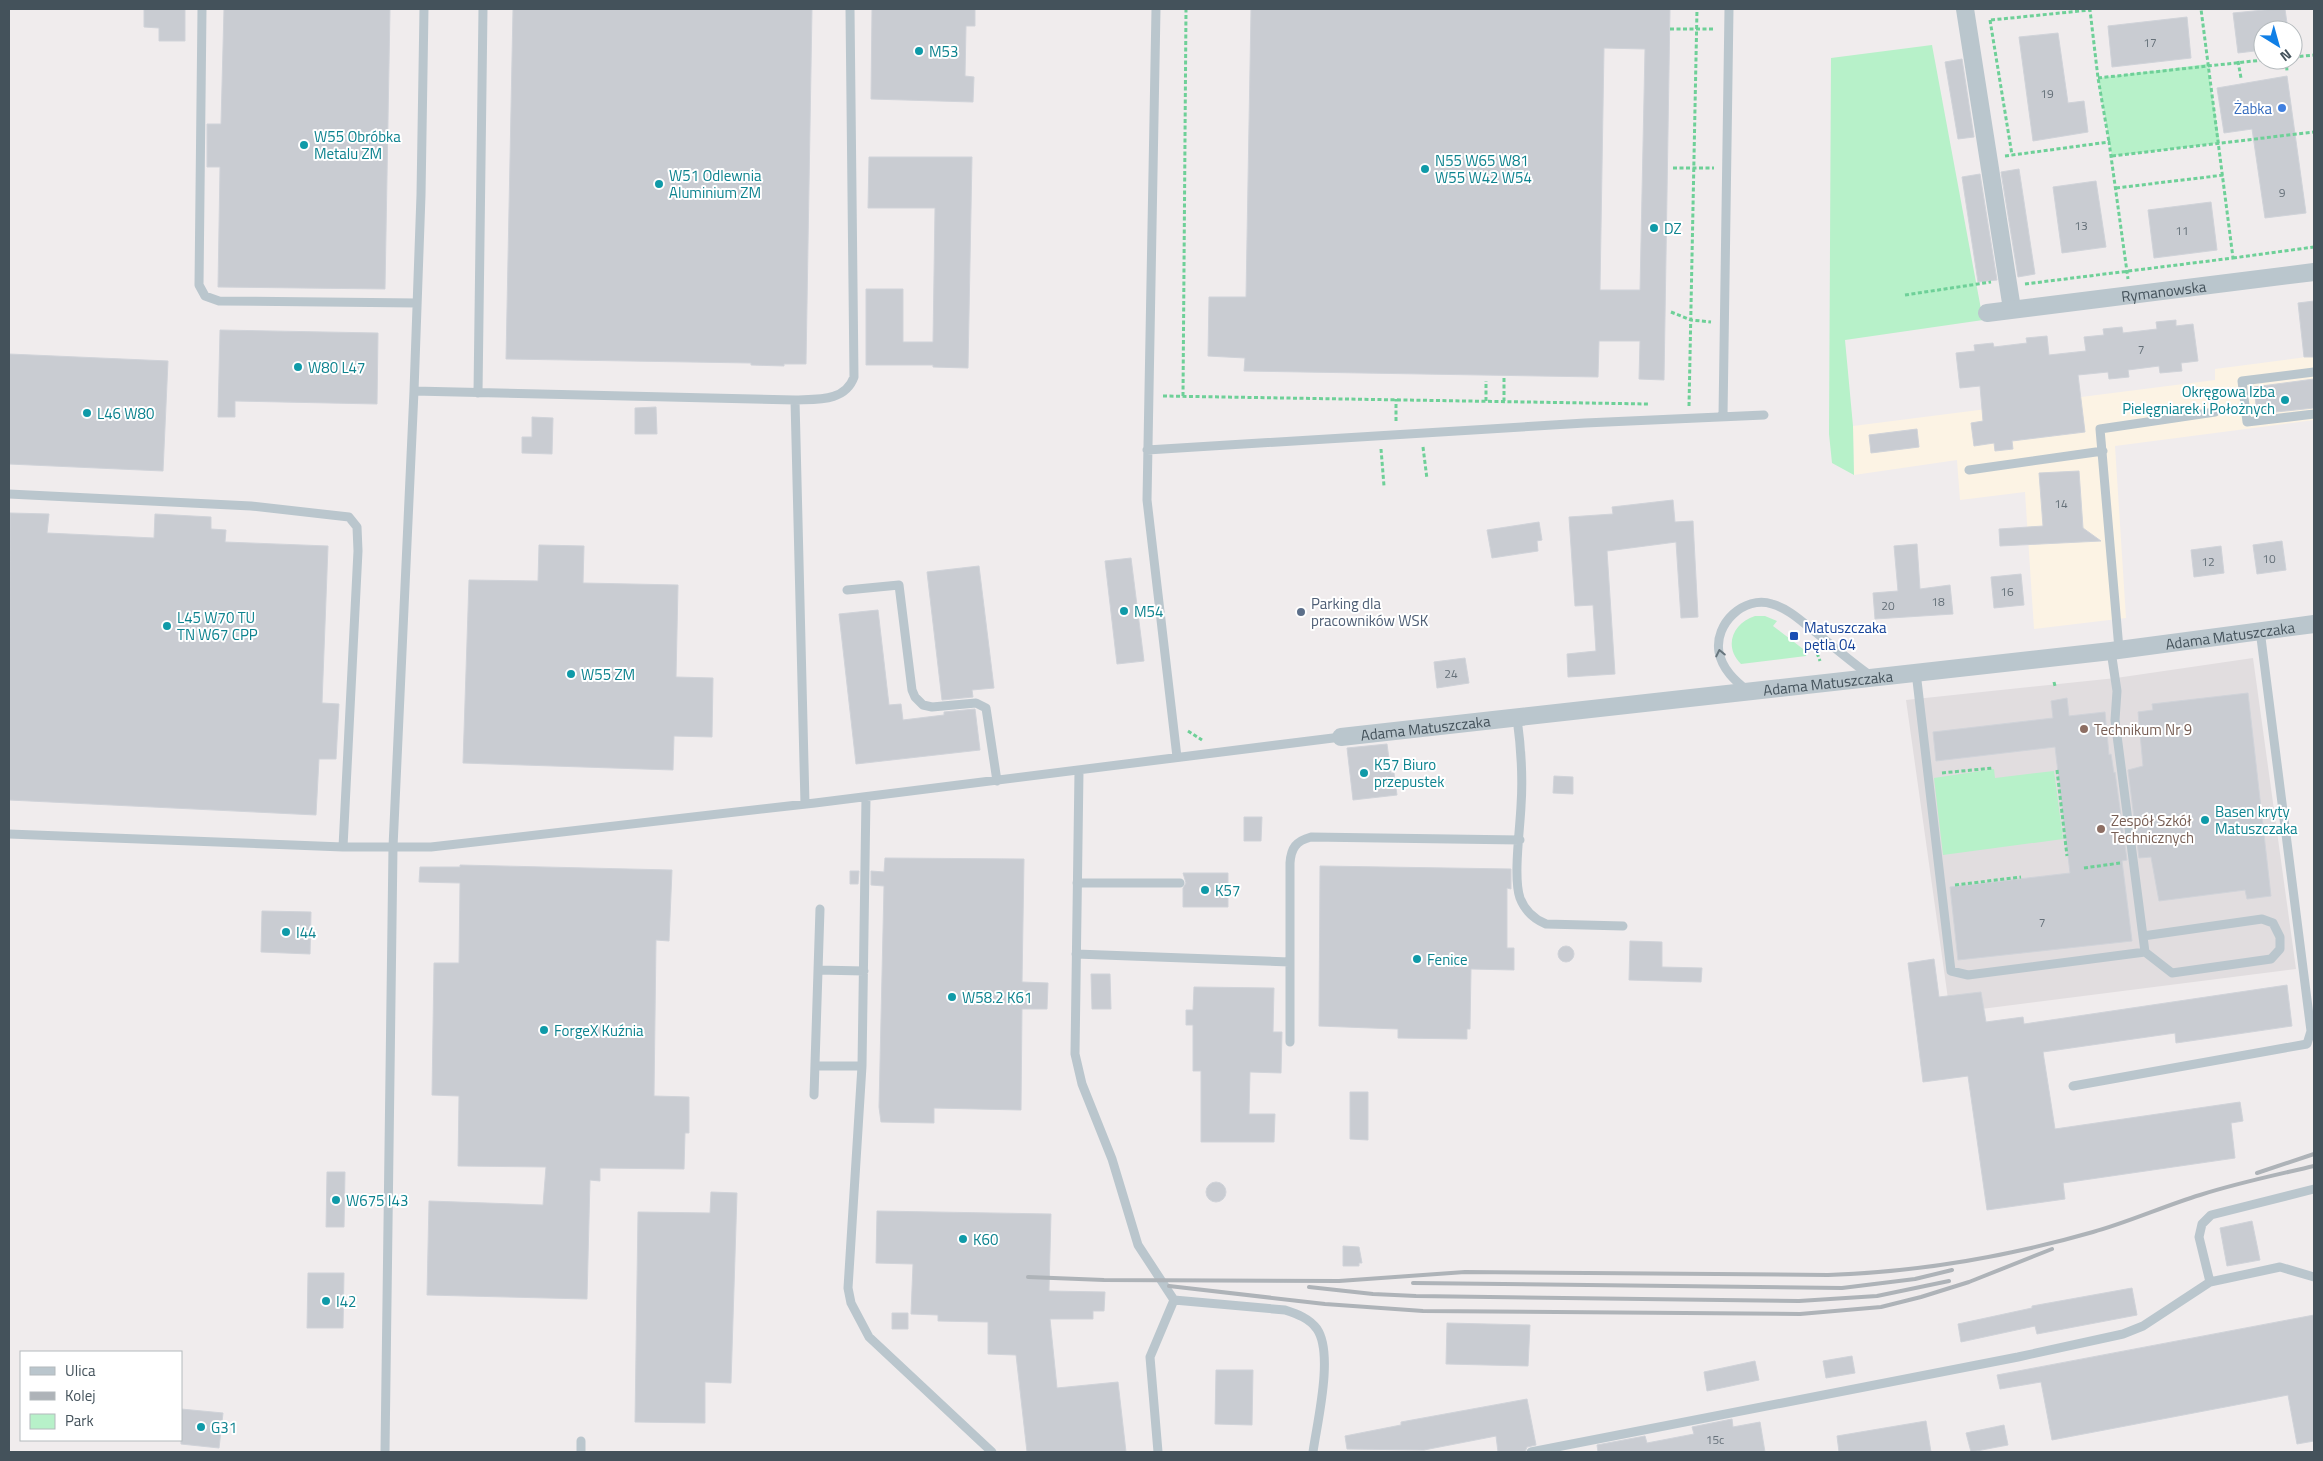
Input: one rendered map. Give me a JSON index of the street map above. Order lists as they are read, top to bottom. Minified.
{"streets":{"street":["Rymanowska","Adama Matuszczaka"]},"places":{"other":["M53","Żabka","W55 Obróbka Metalu ZM","N55 W65 W81 W55 W42 W54","W51 Odlewnia Aluminium ZM","DZ","W80 L47","Okręgowa Izba Pielęgniarek i Położnych","L46 W80","M54","Parking dla pracowników WSK","L45 W70 TU TN W67 CPP","W55 ZM","Technikum Nr 9","K57 Biuro przepustek","Basen kryty Matuszczaka","Zespół Szkół Technicznych","K57","I44","Fenice","W58.2 K61","ForgeX Kuźnia","W675 I43","K60","I42","G31"],"transit":["Matuszczaka pętla 04"]},"house_numbers":["17","19","9","13","11","7","14","10","12","16","18","20","24","7","15c"],"legend":["Ulica","Kolej","Park"],"north":"bottom right"}
